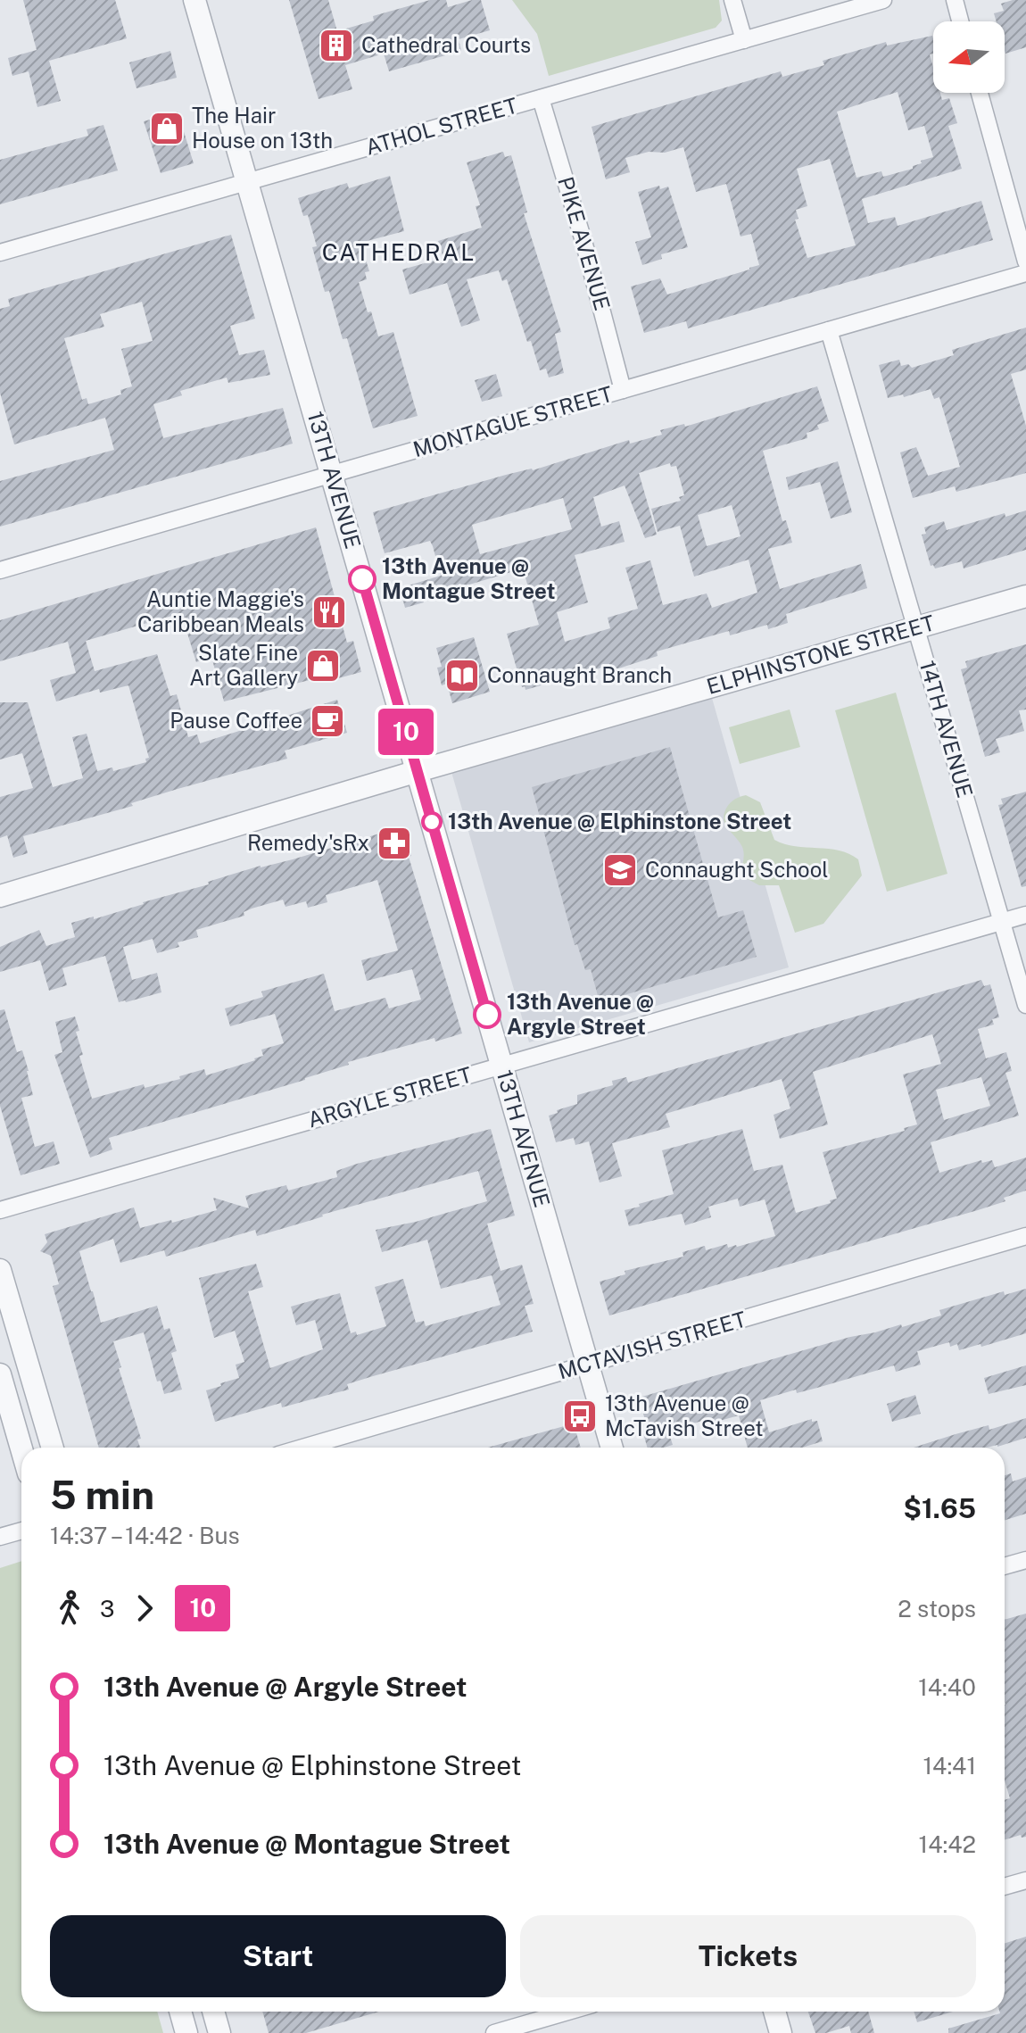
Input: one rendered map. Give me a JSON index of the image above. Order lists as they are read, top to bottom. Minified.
{"streets":{"street":["ATHOL STREET","PIKE AVENUE","MONTAGUE STREET","13TH AVENUE","ELPHINSTONE STREET","14TH AVENUE","ARGYLE STREET","MCTAVISH STREET"]},"crossings":[["ATHOL STREET","PIKE AVENUE"],["ATHOL STREET","13TH AVENUE"],["PIKE AVENUE","MONTAGUE STREET"],["MONTAGUE STREET","13TH AVENUE"],["MONTAGUE STREET","14TH AVENUE"],["13TH AVENUE","ELPHINSTONE STREET"],["13TH AVENUE","ARGYLE STREET"],["13TH AVENUE","MCTAVISH STREET"],["ELPHINSTONE STREET","14TH AVENUE"],["14TH AVENUE","ARGYLE STREET"]],"districts":["CATHEDRAL"],"places":{"building":["Cathedral Courts"],"shop":["The Hair House on 13th","Slate Fine Art Gallery"],"other":["13th Avenue @ Montague Street","13th Avenue @ Elphinstone Street","13th Avenue @ Argyle Street"],"restaurant":["Auntie Maggie's Caribbean Meals"],"library":["Connaught Branch"],"cafe":["Pause Coffee"],"pharmacy":["Remedy'sRx"],"school or university":["Connaught School"],"bus stop":["13th Avenue @ McTavish Street"]},"lines":["bus line 10"],"north":"left","page":{"on_map":"10","heading":["5 min","14:37 – 14:42 · Bus","$1.65"],"legs":["3","10","2 stops"],"list":[{"name":"13th Avenue @ Argyle Street","value":"14:40"},{"name":"13th Avenue @ Elphinstone Street","value":"14:41"},{"name":"13th Avenue @ Montague Street","value":"14:42"}],"buttons":["Start","Tickets"]}}
